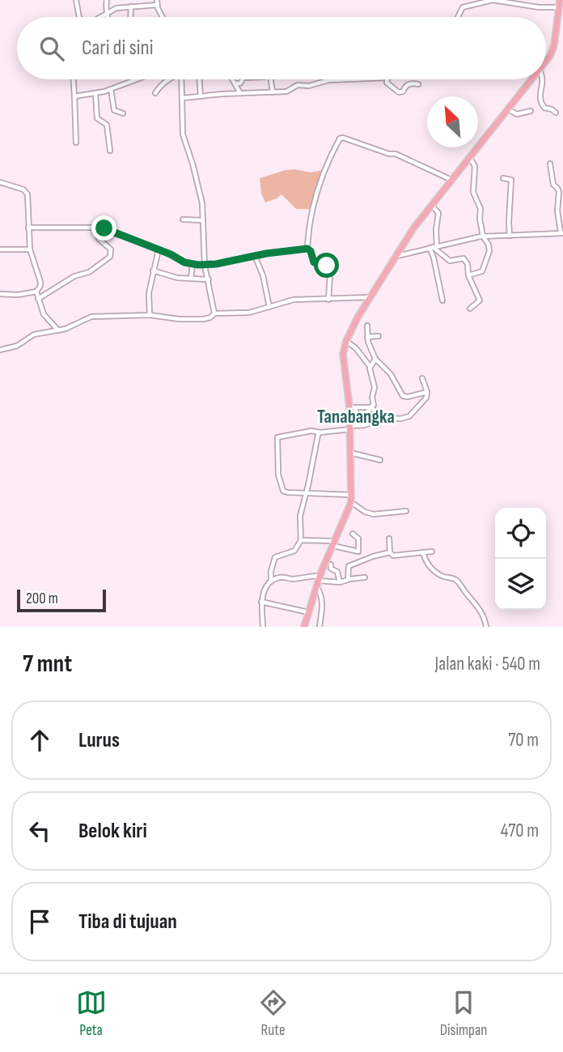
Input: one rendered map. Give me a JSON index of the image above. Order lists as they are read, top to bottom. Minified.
{"districts":["Tanabangka"],"scale_bar":"200 m","north":"top left","page":{"search":"Cari di sini","scale":"200 m","heading":["7 mnt","Jalan kaki · 540 m"],"list":[["Lurus","70 m"],["Belok kiri","470 m"],"Tiba di tujuan"],"nav":["Peta","Rute","Disimpan"]}}
